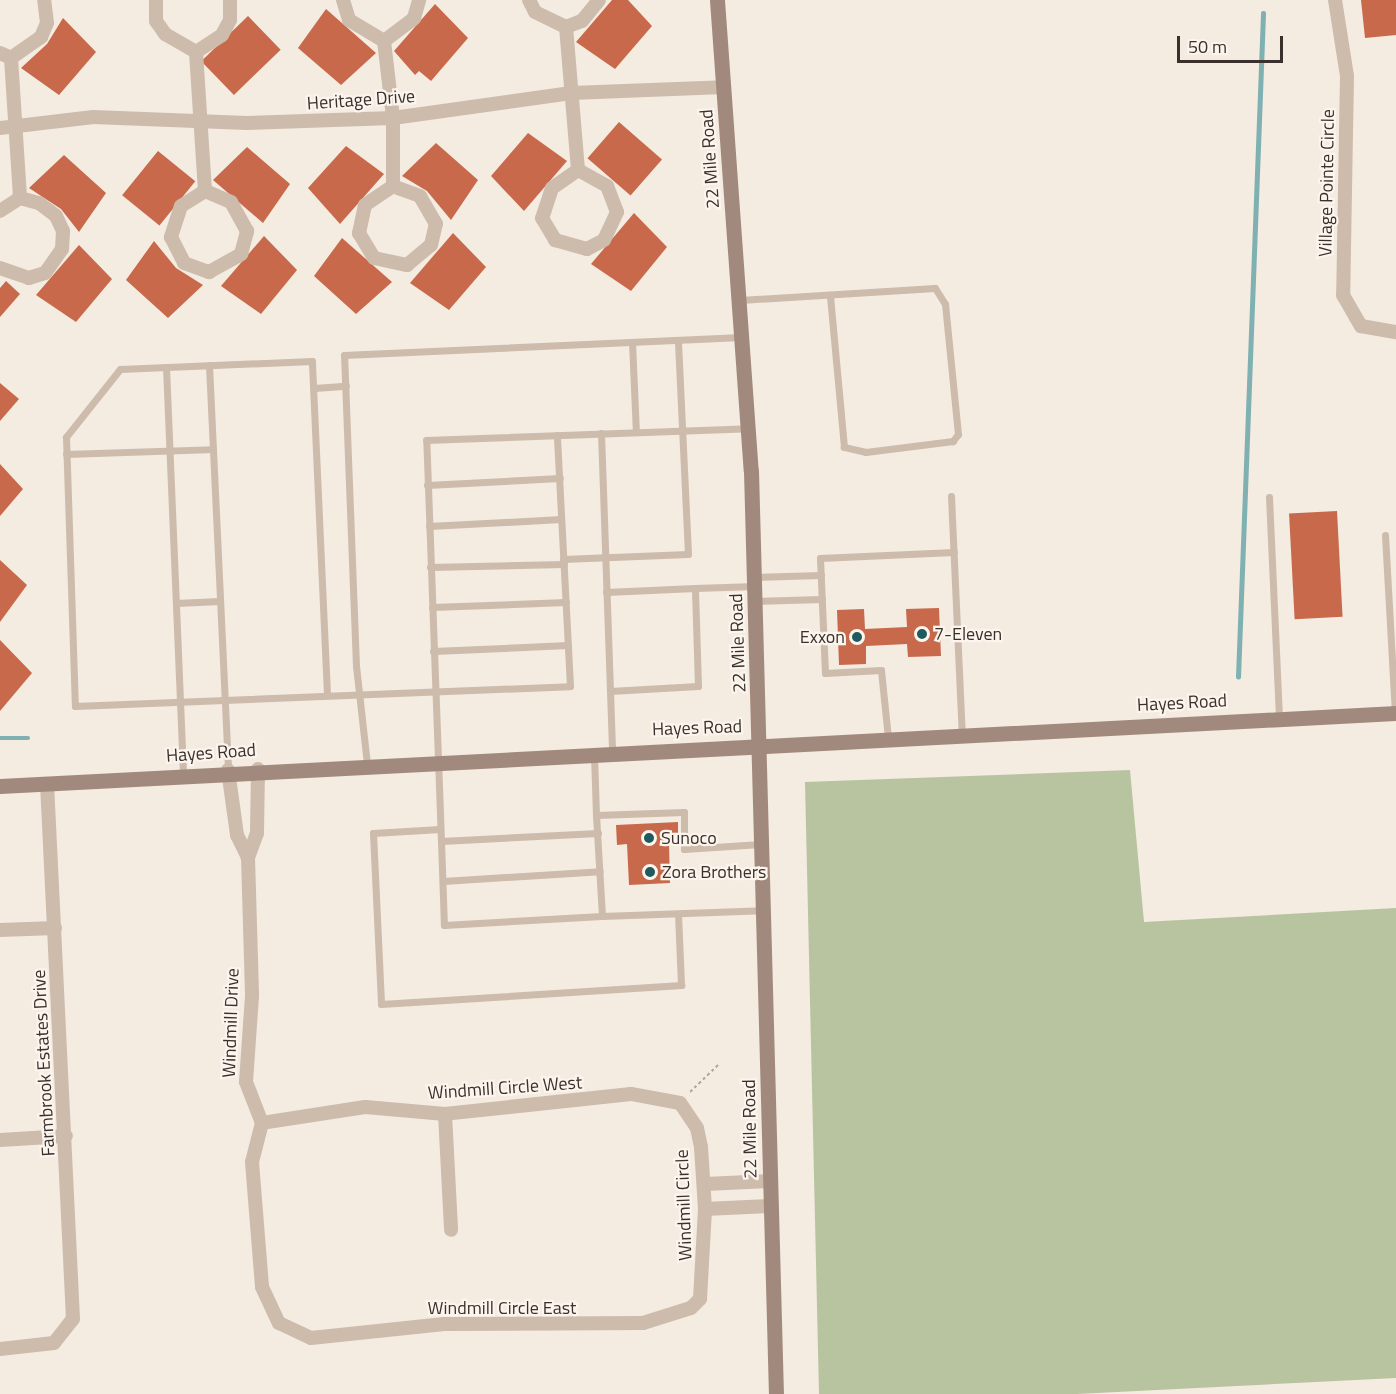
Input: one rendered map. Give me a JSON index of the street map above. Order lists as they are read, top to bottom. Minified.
{"streets":{"main road":["22 Mile Road","Hayes Road"],"street":["Heritage Drive","Village Pointe Circle","Windmill Drive","Farmbrook Estates Drive","Windmill Circle West","Windmill Circle","Windmill Circle East"]},"crossings":[["Heritage Drive","22 Mile Road"],["22 Mile Road","Hayes Road"],["Hayes Road","Windmill Drive"],["Hayes Road","Farmbrook Estates Drive"],["Windmill Drive","Windmill Circle West"],["Windmill Drive","Windmill Circle East"],["Windmill Circle West","Windmill Circle"],["Windmill Circle West","Windmill Circle East"],["Windmill Circle","Windmill Circle East"]],"places":["7-Eleven","Exxon","Sunoco","Zora Brothers"],"scale_bar":"50 m"}
